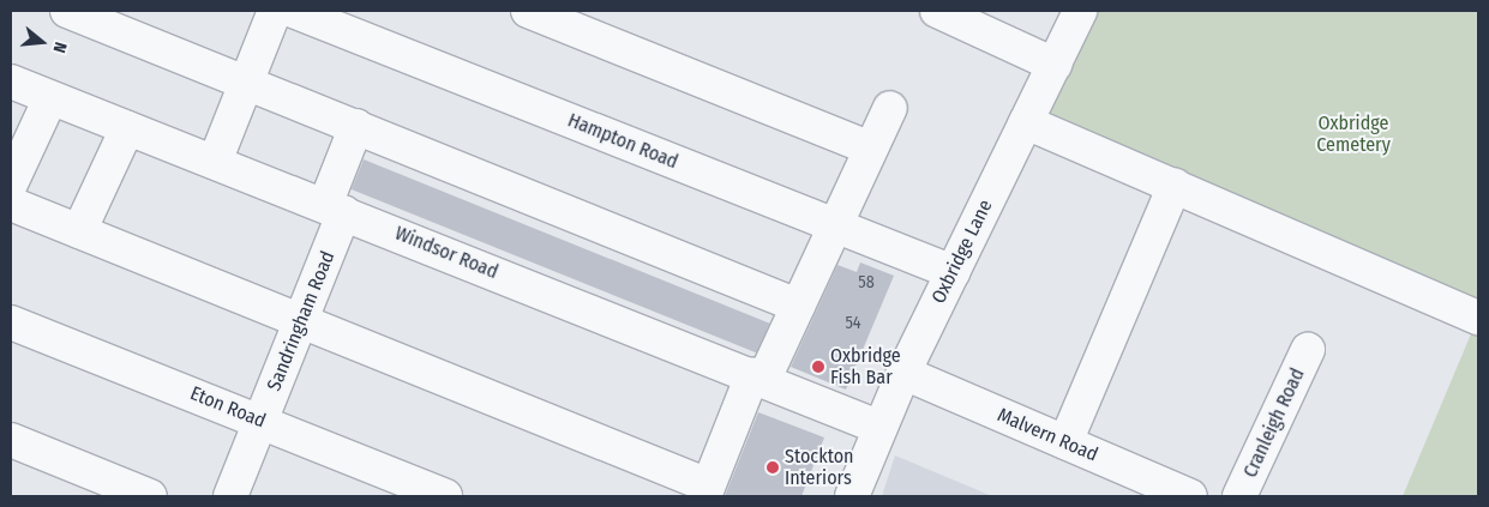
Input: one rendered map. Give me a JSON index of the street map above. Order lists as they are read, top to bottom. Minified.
{"streets":{"street":["Hampton Road","Oxbridge Lane","Windsor Road","Sandringham Road","Eton Road","Cranleigh Road","Malvern Road"]},"crossings":[["Hampton Road","Oxbridge Lane"],["Oxbridge Lane","Windsor Road"],["Oxbridge Lane","Malvern Road"],["Windsor Road","Sandringham Road"],["Sandringham Road","Eton Road"]],"parks":["Oxbridge Cemetery"],"places":["Oxbridge Fish Bar","Stockton Interiors"],"house_numbers":["58","54"],"north":"right"}
